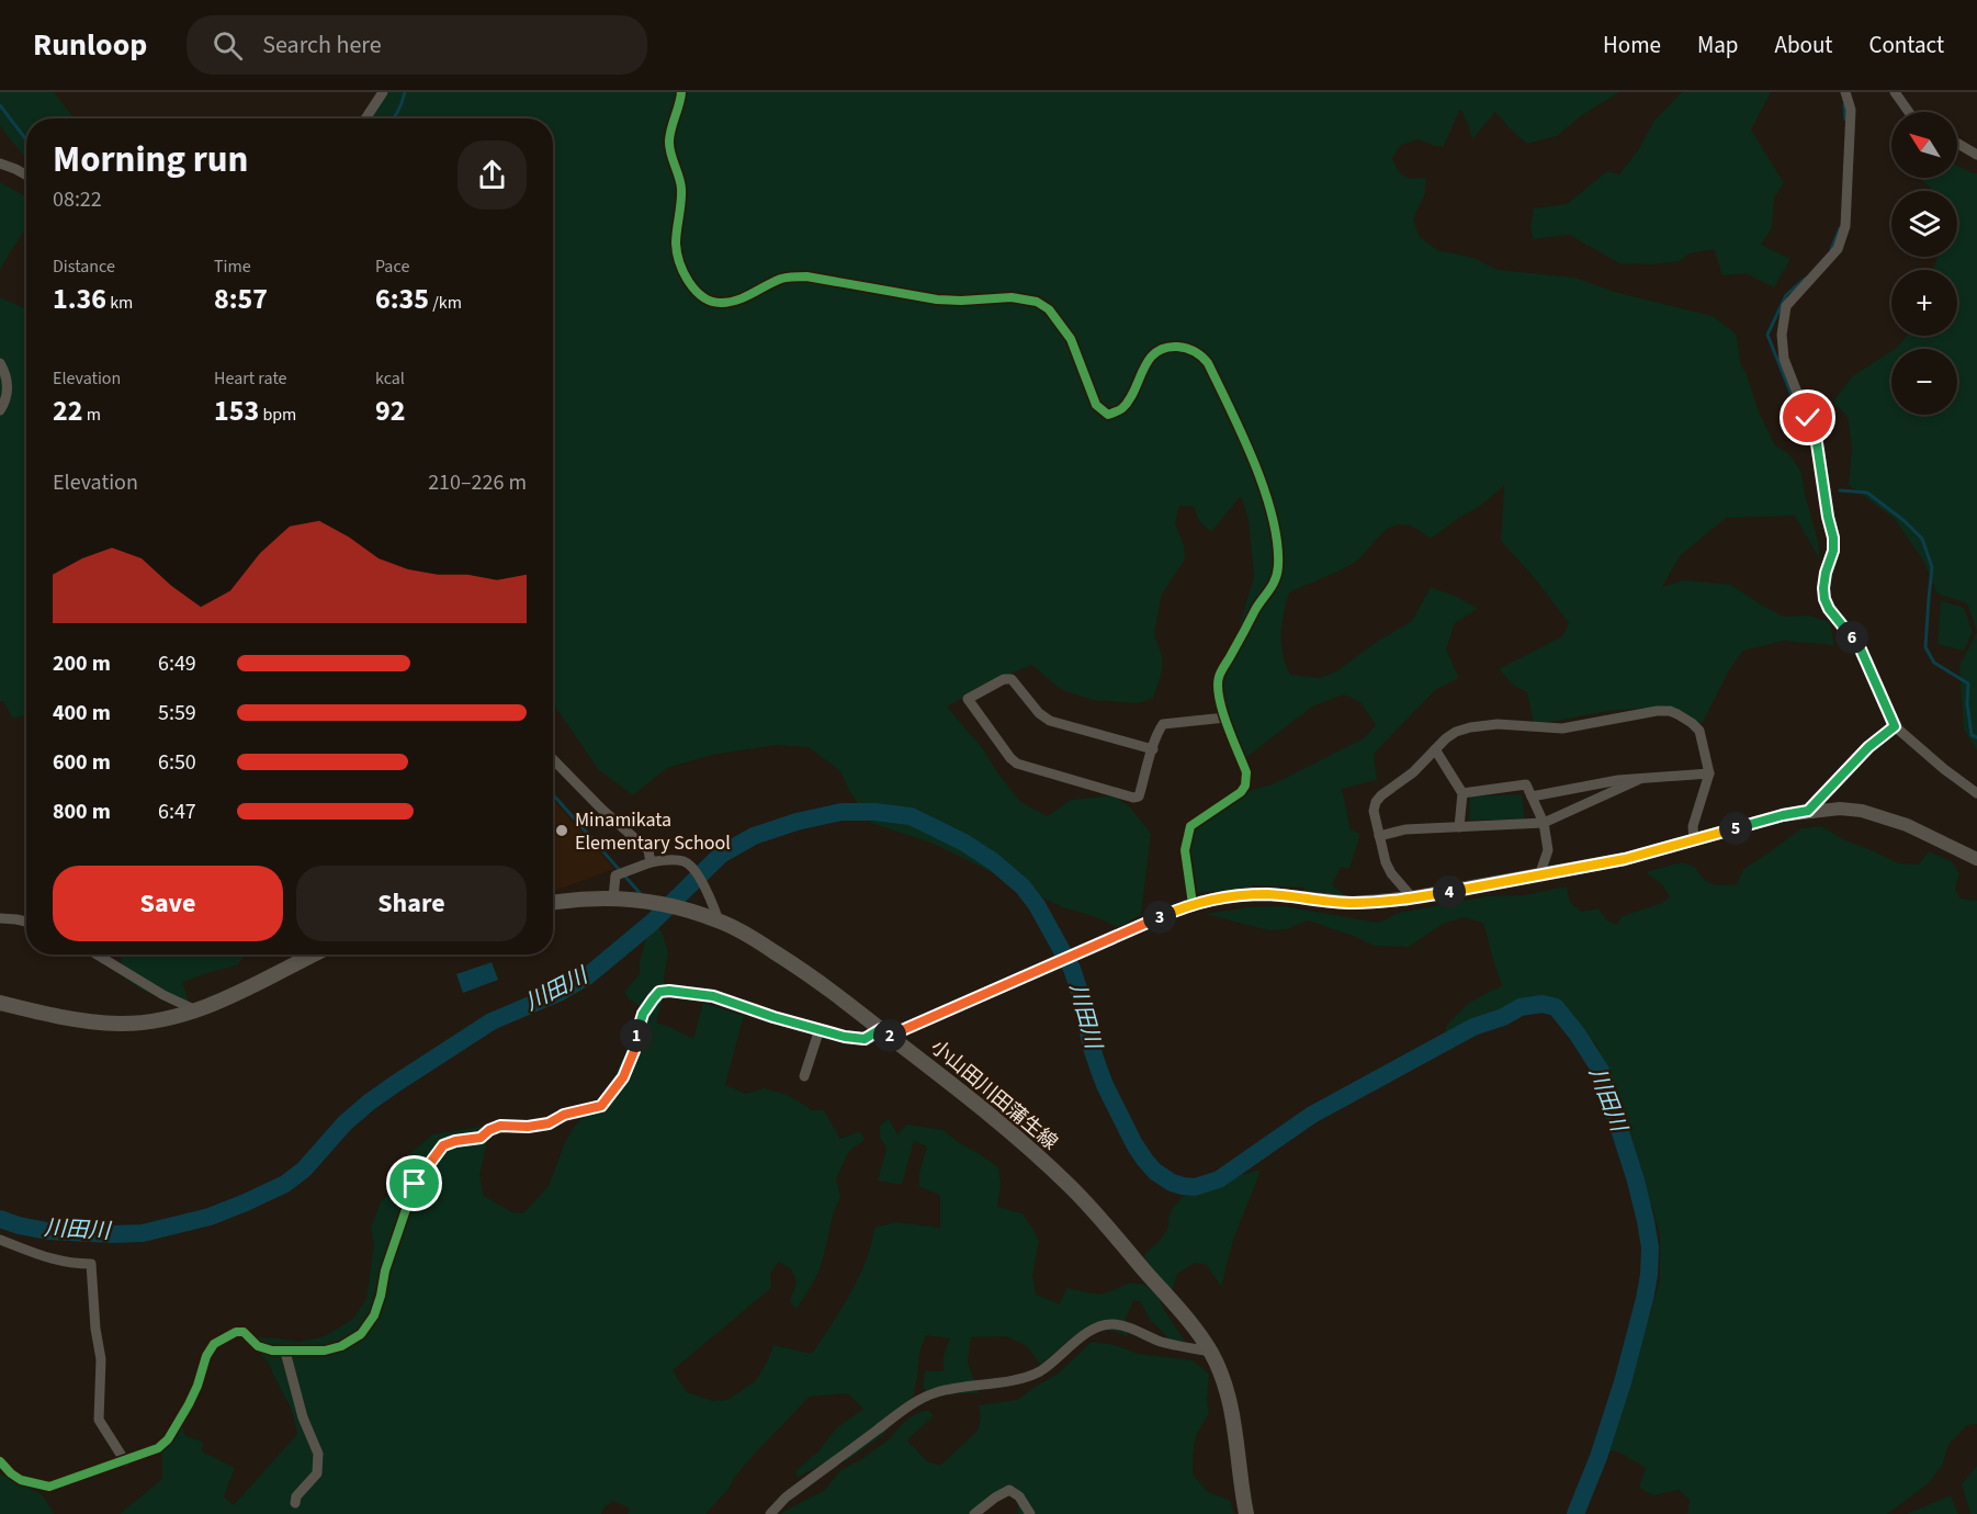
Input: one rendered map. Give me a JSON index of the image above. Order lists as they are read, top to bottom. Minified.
{"streets":{"main road":["小山田川田蒲生線"]},"water":["川田川"],"places":["Minamikata Elementary School"],"north":"top left","page":{"header":"Runloop","search":"Search here","nav":["Home","Map","About","Contact"],"map_buttons":["+","−"],"heading":["Morning run","08:22"],"stats":[["Distance","1.36 km"],["Time","8:57"],["Pace","6:35 /km"],["Elevation","22 m"],["Heart rate","153 bpm"],["kcal","92"]],"chart":["Elevation","210–226 m"],"pins":["6","5","4","3","1","2"],"list":[{"name":"200 m","note":"6:49"},{"name":"400 m","note":"5:59"},{"name":"600 m","note":"6:50"},{"name":"800 m","note":"6:47"}],"buttons":["Save","Share"]}}
